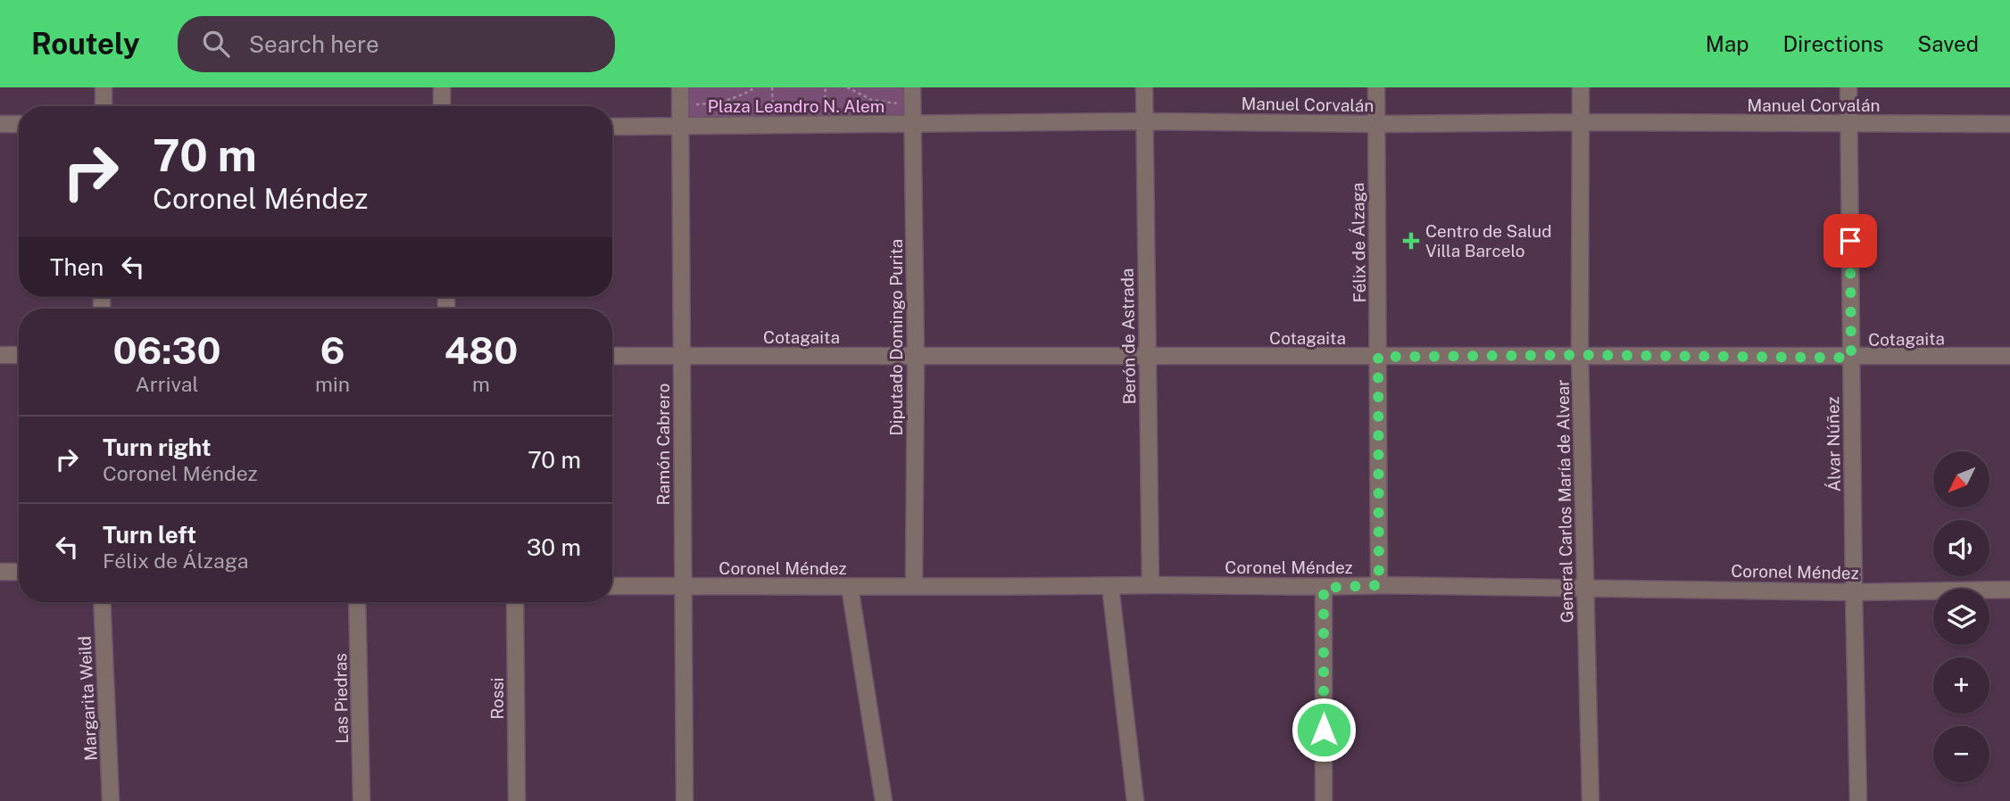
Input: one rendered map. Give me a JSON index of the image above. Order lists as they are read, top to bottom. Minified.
{"streets":{"street":["Manuel Corvalán","Félix de Álzaga","Berón de Astrada","Cotagaita","Diputado Domingo Purita","Ramón Cabrero","Álvar Núñez","General Carlos María de Alvear","Coronel Méndez","Margarita Weild","Las Piedras","Rossi"]},"crossings":[["Manuel Corvalán","Félix de Álzaga"],["Manuel Corvalán","Berón de Astrada"],["Manuel Corvalán","Diputado Domingo Purita"],["Manuel Corvalán","Ramón Cabrero"],["Manuel Corvalán","Álvar Núñez"],["Manuel Corvalán","General Carlos María de Alvear"],["Félix de Álzaga","Cotagaita"],["Félix de Álzaga","Coronel Méndez"],["Berón de Astrada","Cotagaita"],["Berón de Astrada","Coronel Méndez"],["Cotagaita","Diputado Domingo Purita"],["Cotagaita","Ramón Cabrero"],["Cotagaita","Álvar Núñez"],["Cotagaita","General Carlos María de Alvear"],["Diputado Domingo Purita","Coronel Méndez"],["Ramón Cabrero","Coronel Méndez"],["Álvar Núñez","Coronel Méndez"],["General Carlos María de Alvear","Coronel Méndez"]],"parks":["Plaza Leandro N. Alem"],"places":{"health":["Centro de Salud Villa Barcelo"]},"north":"bottom left","page":{"header":"Routely","search":"Search here","nav":["Map","Directions","Saved"],"turn":["70 m","Coronel Méndez"],"then":"Then","eta":["06:30","Arrival","6","min","480","m"],"list":[{"name":"Turn right","note":"Coronel Méndez","value":"70 m"},{"name":"Turn left","note":"Félix de Álzaga","value":"30 m"}],"map_buttons":["+","−"]}}
